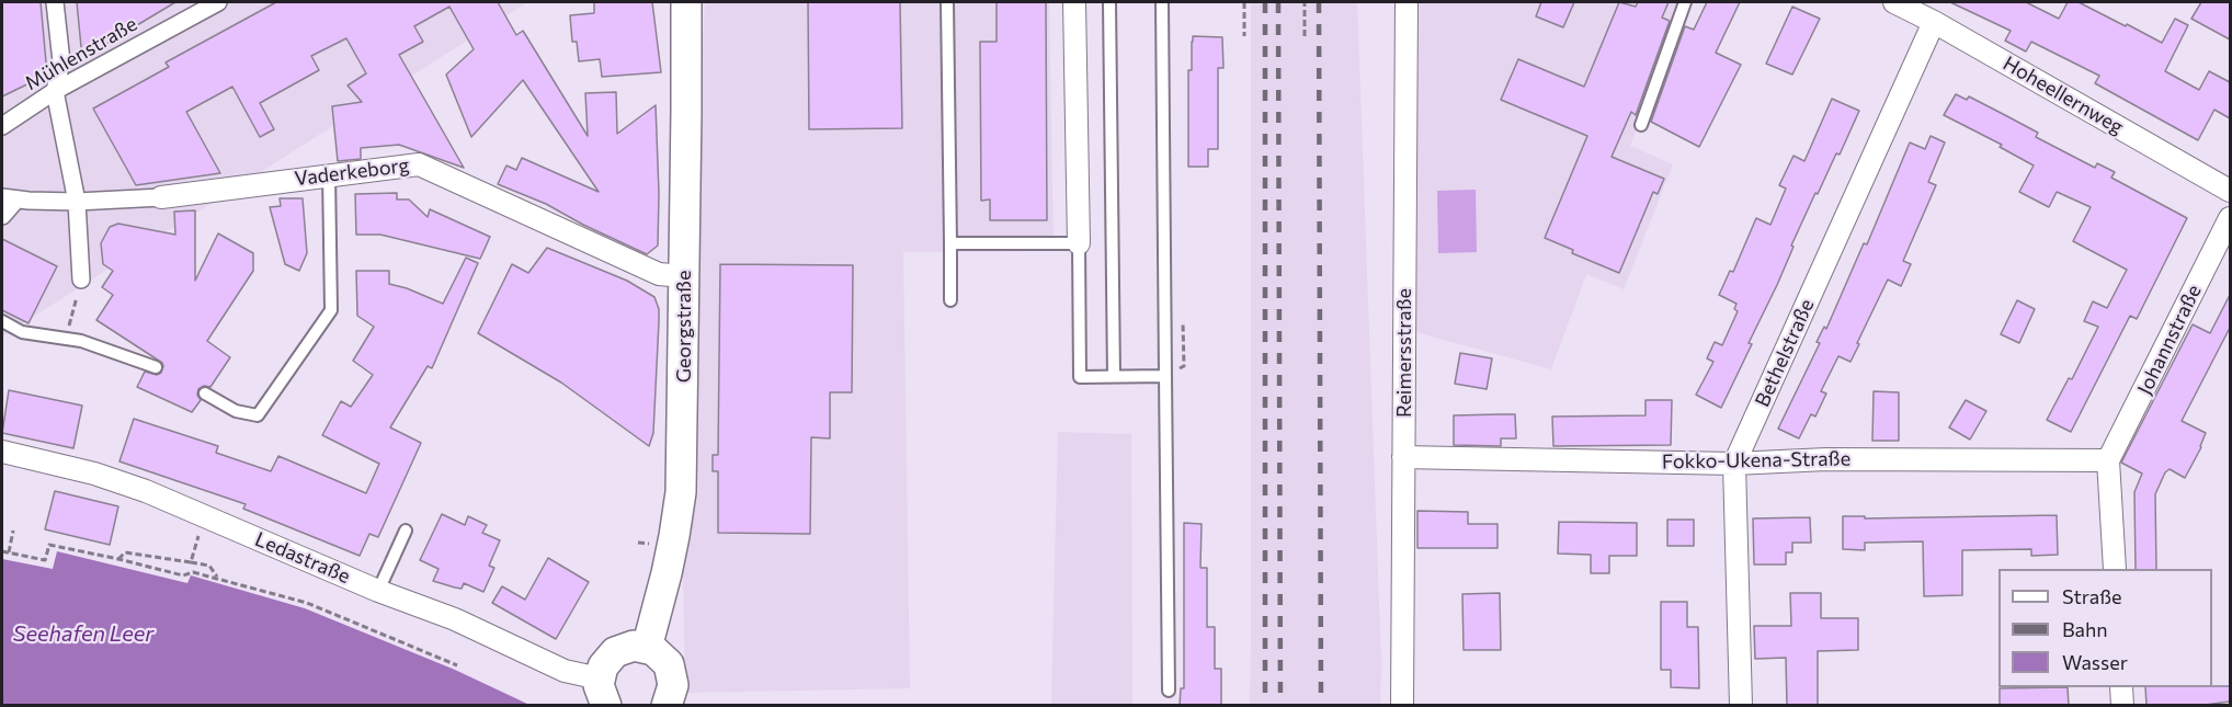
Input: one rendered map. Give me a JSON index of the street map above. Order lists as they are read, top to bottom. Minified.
{"streets":{"main road":["Georgstraße"],"street":["Mühlenstraße","Hoheellernweg","Vaderkeborg","Johannstraße","Reimersstraße","Bethelstraße","Fokko-Ukena-Straße","Ledastraße"]},"crossings":[["Hoheellernweg","Bethelstraße"],["Vaderkeborg","Georgstraße"],["Johannstraße","Fokko-Ukena-Straße"],["Reimersstraße","Fokko-Ukena-Straße"],["Bethelstraße","Fokko-Ukena-Straße"]],"water":["Seehafen Leer"],"legend":["Straße","Bahn","Wasser"]}
